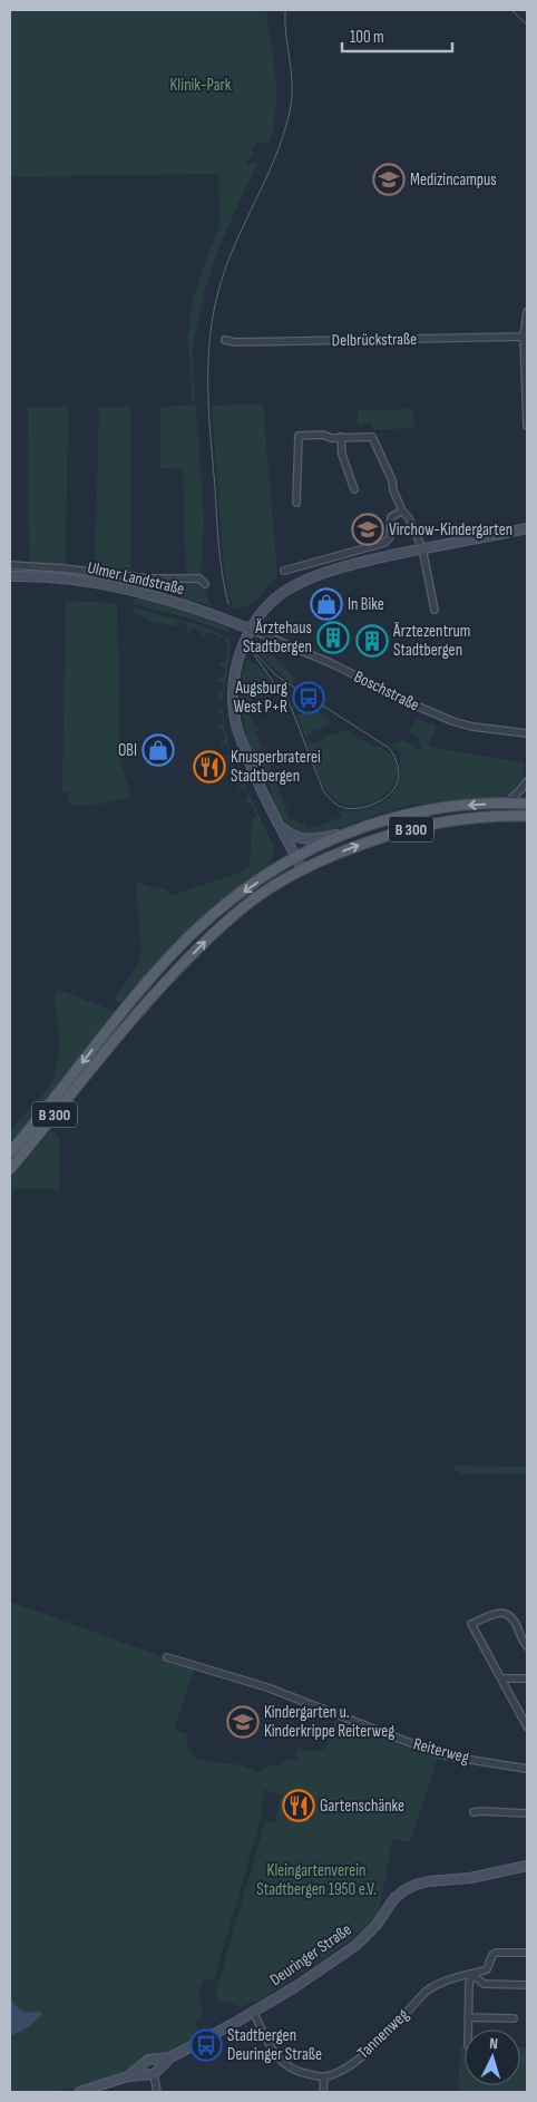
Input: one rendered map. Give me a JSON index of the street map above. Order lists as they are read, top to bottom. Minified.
{"streets":{"main road":["B 300"],"street":["Delbrückstraße","Ulmer Landstraße","Boschstraße","Reiterweg","Deuringer Straße","Tannenweg"]},"crossings":[["Ulmer Landstraße","Boschstraße"]],"parks":["Klinik-Park","Kleingartenverein Stadtbergen 1950 e.V."],"places":{"school or university":["Medizincampus","Virchow-Kindergarten","Kindergarten u. Kinderkrippe Reiterweg"],"shop":["In Bike","OBI"],"building":["Ärztehaus Stadtbergen","Ärztezentrum Stadtbergen"],"bus stop":["Augsburg West P+R","Stadtbergen Deuringer Straße"],"restaurant":["Knusperbraterei Stadtbergen","Gartenschänke"]},"scale_bar":"100 m","north":"top"}
